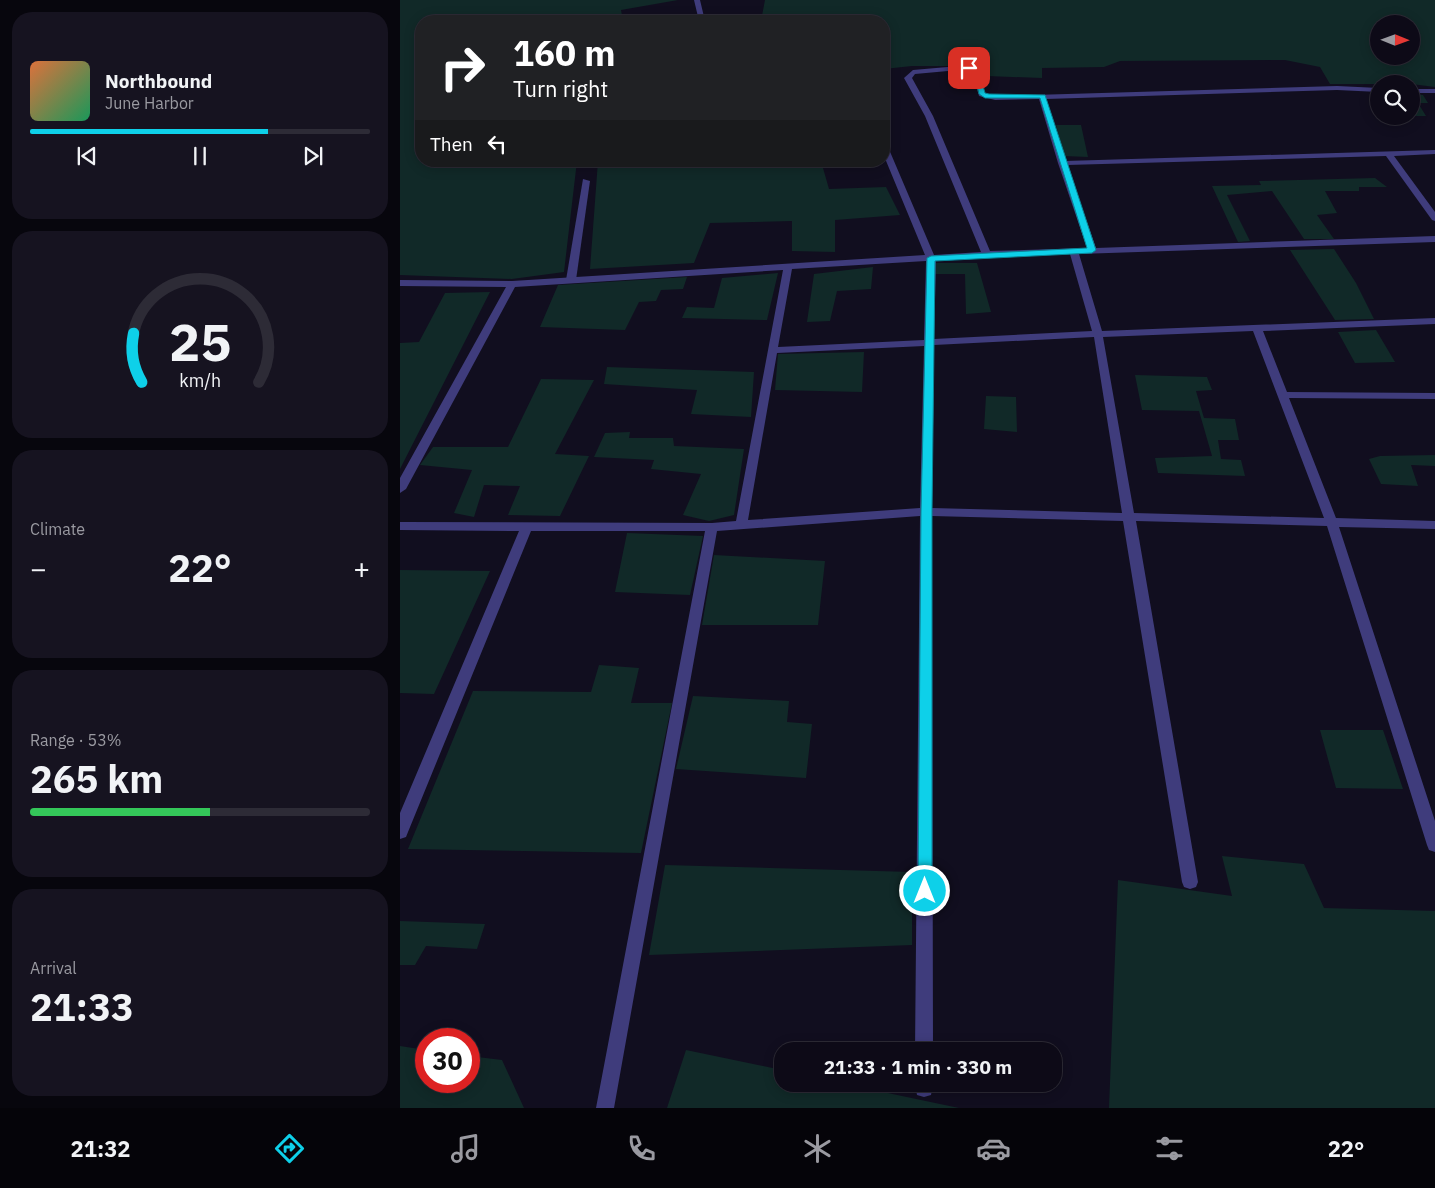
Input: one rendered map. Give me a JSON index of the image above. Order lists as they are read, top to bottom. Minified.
{"north":"right","page":{"turn":["160 m","Turn right"],"song":["Northbound","June Harbor"],"then":"Then","tile":["Climate",["Range · 53%","265 km"],["Arrival","21:33"]],"heat":["−","22°","+"],"limit":"30","trip":"21:33 · 1 min · 330 m","tabs":["21:32","22°"],"gauge":["25","km/h"]}}
